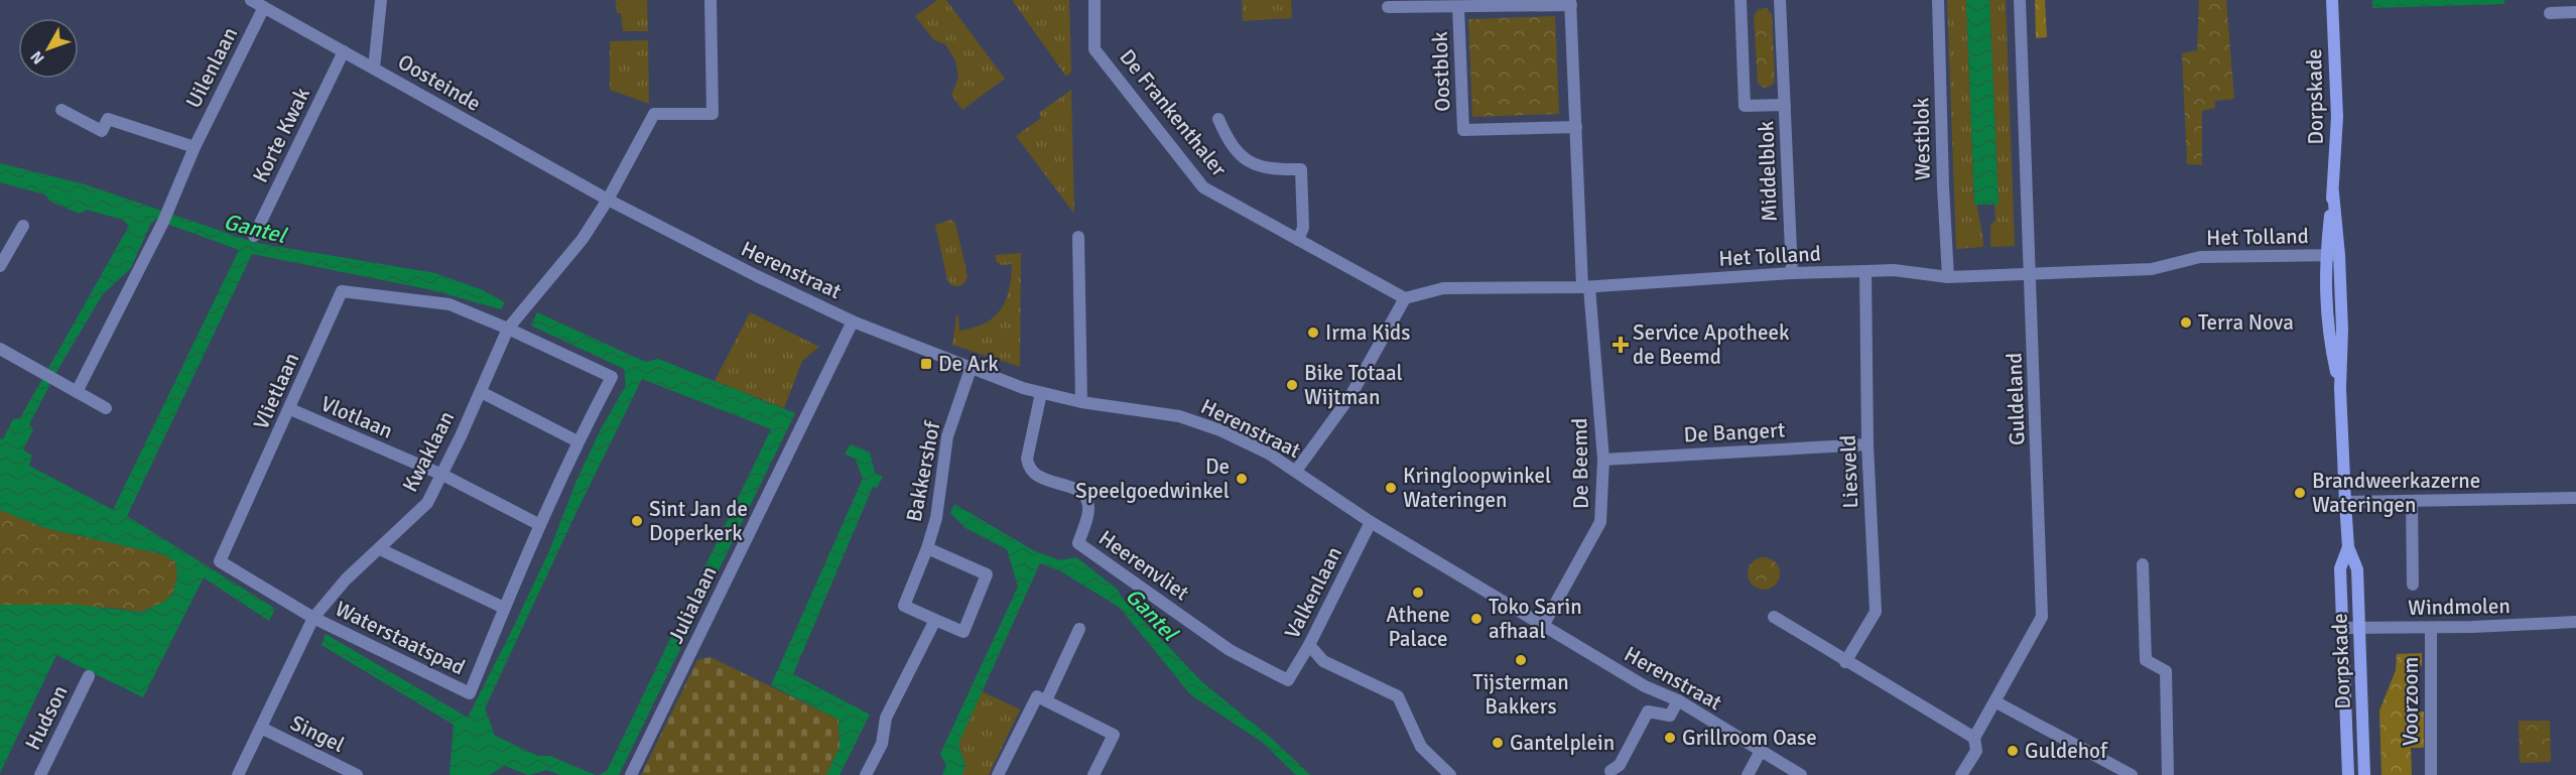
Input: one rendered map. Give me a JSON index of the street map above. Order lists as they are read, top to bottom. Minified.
{"streets":{"main road":["Dorpskade"],"street":["Uilenlaan","Oostblok","Oosteinde","De Frankenthaler","Korte Kwak","Westblok","Middelblok","Het Tolland","Herenstraat","Vlietlaan","Guldeland","Vlotlaan","De Bangert","Kwaklaan","De Beemd","Bakkershof","Liesveld","Heerenvliet","Valkenlaan","Julialaan","Windmolen","Waterstaatspad","Voorzoom","Hudson","Singel"]},"crossings":[["Uilenlaan","Oosteinde"],["Oostblok","Het Tolland"],["Oostblok","De Beemd"],["Oosteinde","Korte Kwak"],["Oosteinde","Herenstraat"],["Oosteinde","Kwaklaan"],["Dorpskade","Het Tolland"],["Dorpskade","Windmolen"],["De Frankenthaler","Het Tolland"],["Westblok","Het Tolland"],["Middelblok","Het Tolland"],["Het Tolland","Guldeland"],["Het Tolland","De Beemd"],["Het Tolland","Liesveld"],["Herenstraat","Kwaklaan"],["Herenstraat","De Beemd"],["Herenstraat","Bakkershof"],["Herenstraat","Heerenvliet"],["Herenstraat","Valkenlaan"],["Herenstraat","Julialaan"],["Vlietlaan","Vlotlaan"],["Vlietlaan","Kwaklaan"],["Vlietlaan","Waterstaatspad"],["Vlotlaan","Kwaklaan"],["De Bangert","De Beemd"],["De Bangert","Liesveld"],["Kwaklaan","Waterstaatspad"],["Kwaklaan","Singel"],["Heerenvliet","Valkenlaan"],["Windmolen","Voorzoom"]],"water":["Gantel"],"places":{"other":["Terra Nova","Irma Kids","Bike Totaal Wijtman","De Speelgoedwinkel","Kringloopwinkel Wateringen","Brandweerkazerne Wateringen","Sint Jan de Doperkerk","Athene Palace","Toko Sarin afhaal","Tijsterman Bakkers","Grillroom Oase","Gantelplein","Guldehof"],"health":["Service Apotheek de Beemd"],"transit":["De Ark"]},"north":"bottom left"}
